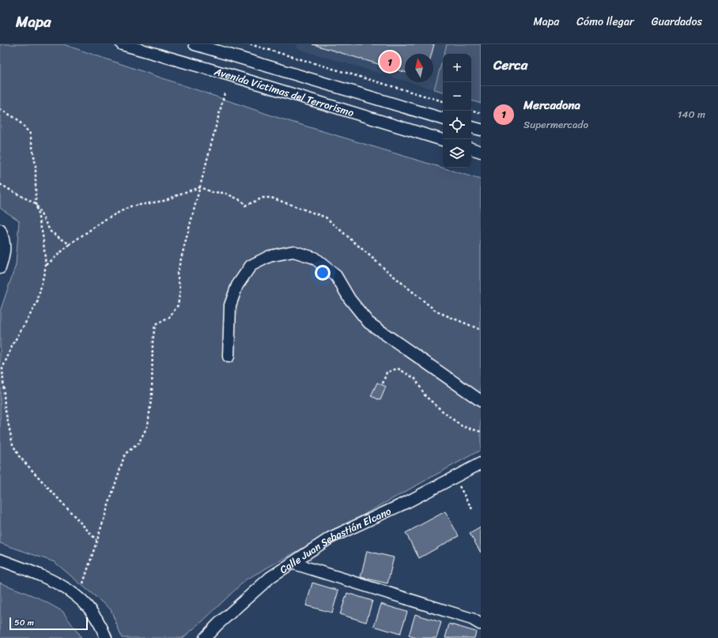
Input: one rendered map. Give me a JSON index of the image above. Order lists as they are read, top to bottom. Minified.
{"streets":{"street":["Avenida Víctimas del Terrorismo","Calle Juan Sebastián Elcano"]},"scale_bar":"50 m","north":"top","page":{"header":"Mapa","nav":["Mapa","Cómo llegar","Guardados"],"heading":"Cerca","pins":"1","map_buttons":["+","−"],"list":[{"mark":"1","name":"Mercadona","note":"Supermercado","value":"140 m"}],"scale":"50 m"}}
